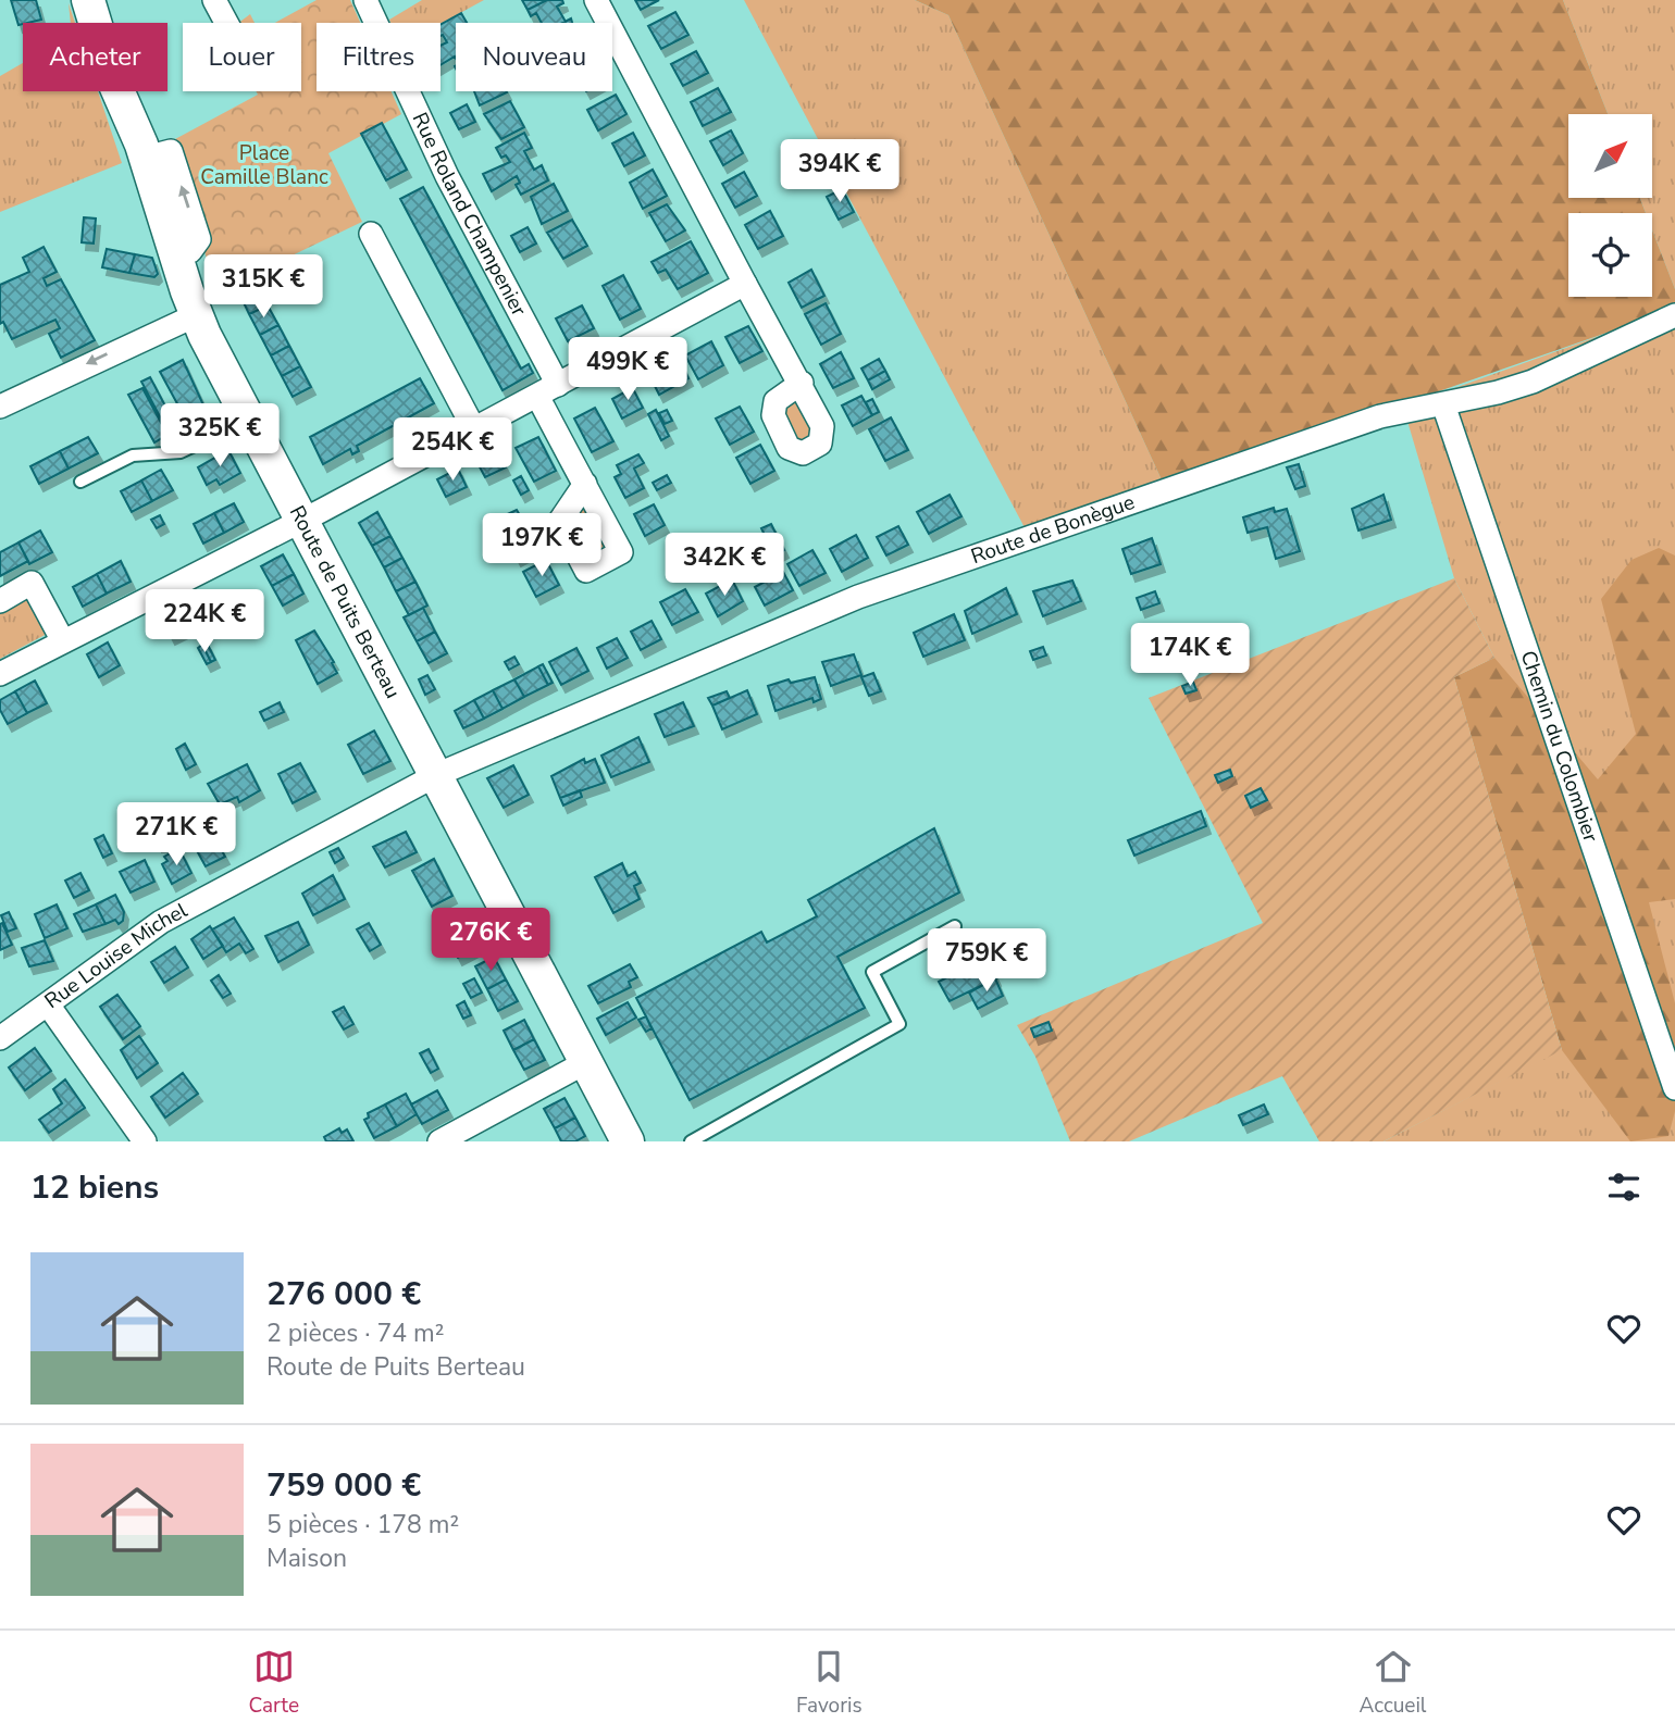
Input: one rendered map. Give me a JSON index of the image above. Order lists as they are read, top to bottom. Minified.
{"streets":{"street":["Rue Roland Champenier","Route de Bonègue","Route de Puits Berteau","Chemin du Colombier","Rue Louise Michel"]},"crossings":[["Route de Bonègue","Route de Puits Berteau"],["Route de Bonègue","Chemin du Colombier"],["Route de Bonègue","Rue Louise Michel"],["Route de Puits Berteau","Rue Louise Michel"]],"parks":["Place Camille Blanc"],"north":"top right","page":{"chip":["Acheter","Louer","Filtres","Nouveau"],"price":["394K €","315K €","499K €","325K €","254K €","197K €","342K €","224K €","174K €","271K €","276K €","759K €"],"heading":"12 biens","list":[{"name":"276 000 €","note":"2 pièces · 74 m² · Route de Puits Berteau"},{"name":"759 000 €","note":"5 pièces · 178 m² · Maison"}],"tabs":["Carte","Favoris","Accueil"]}}
